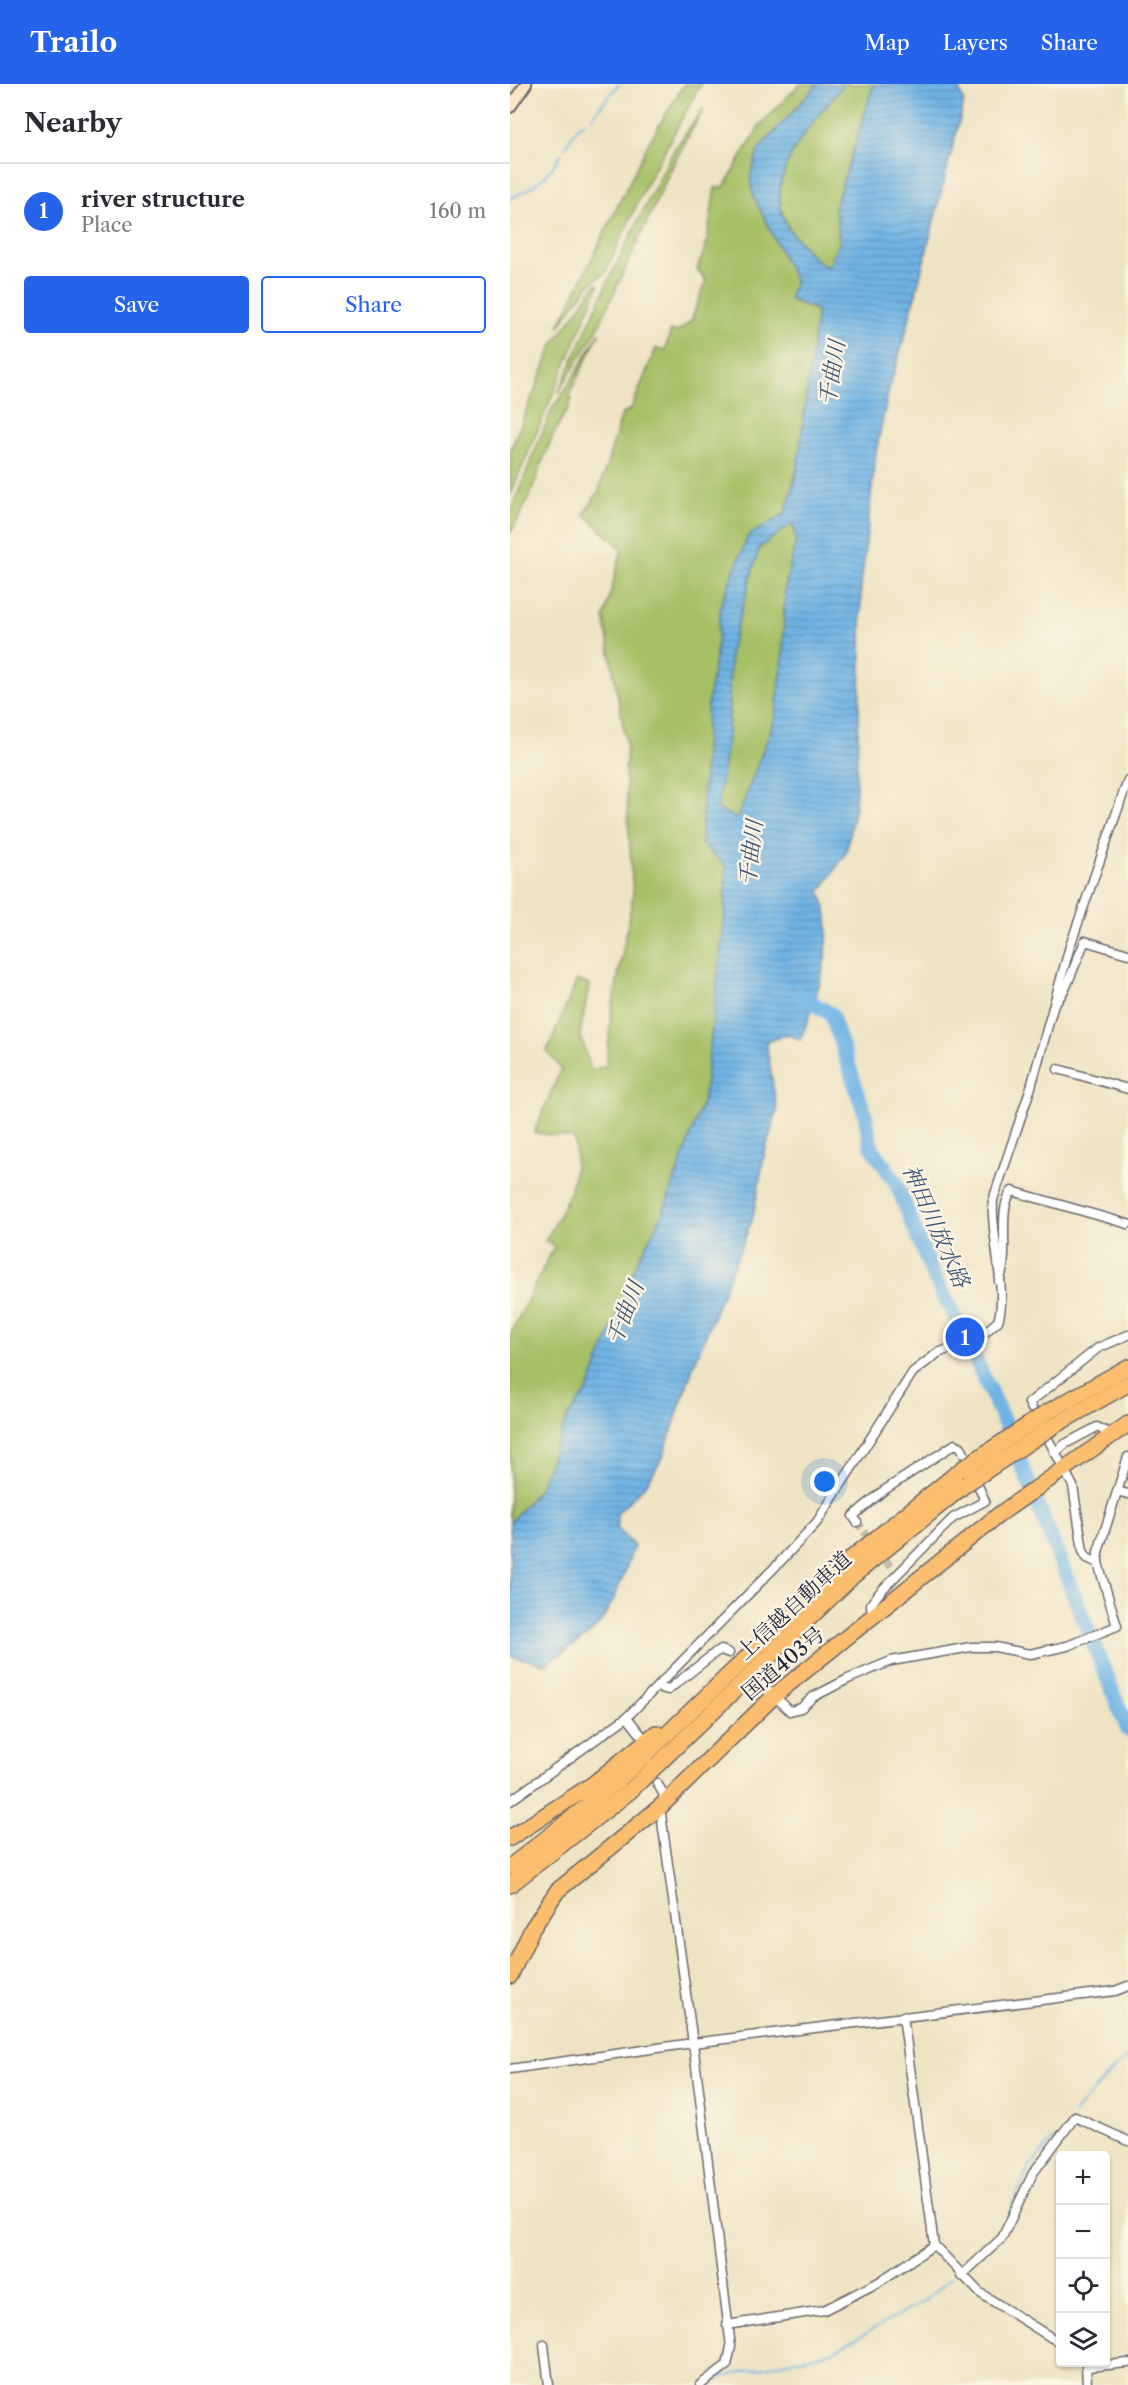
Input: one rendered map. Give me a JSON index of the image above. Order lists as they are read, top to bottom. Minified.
{"streets":{"highway":["上信越自動車道","国道403号"]},"water":["千曲川","神田川放水路"],"page":{"header":"Trailo","nav":["Map","Layers","Share"],"heading":"Nearby","list":[{"mark":"1","name":"river structure","note":"Place","value":"160 m"}],"buttons":["Save","Share"],"pins":"1","map_buttons":["+","−"]}}
